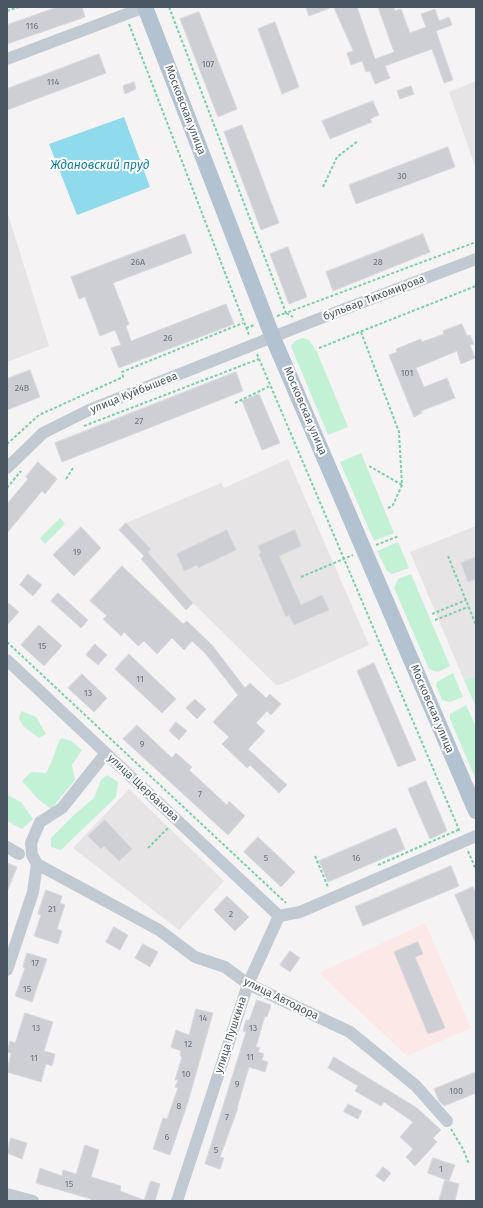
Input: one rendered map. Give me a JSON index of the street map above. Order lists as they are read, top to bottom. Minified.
{"streets":{"main road":["Московская улица"],"street":["бульвар Тихомирова","улица Куйбышева","улица Щербакова","улица Автодора","улица Пушкина"]},"crossings":[["Московская улица","бульвар Тихомирова"],["Московская улица","улица Куйбышева"],["бульвар Тихомирова","улица Куйбышева"],["улица Щербакова","улица Пушкина"],["улица Автодора","улица Пушкина"]],"water":["Ждановский пруд"],"house_numbers":["116","107","114","30","26А","28","26","101","24В","27","19","15","11","13","9","7","5","16","21","2","17","15","14","13","13","12","11","11","10","9","100","8","7","6","5","1","15"]}
